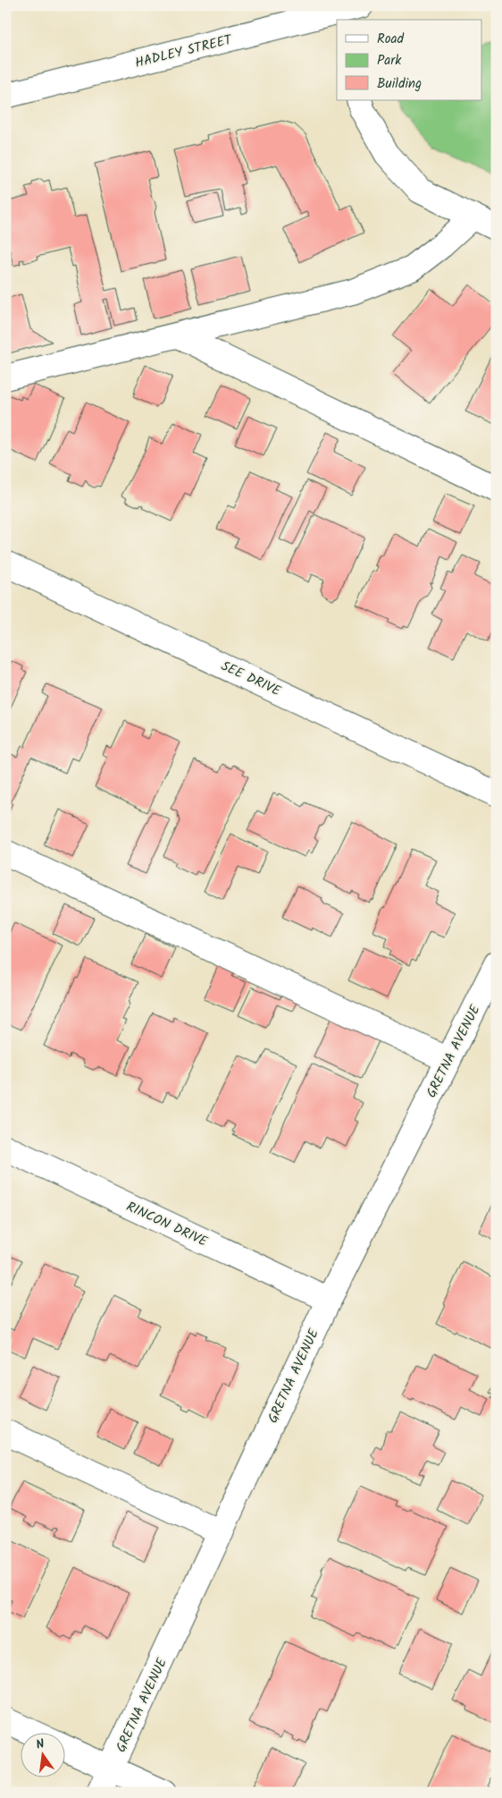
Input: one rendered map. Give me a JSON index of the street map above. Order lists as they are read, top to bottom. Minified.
{"streets":{"street":["HADLEY STREET","SEE DRIVE","GRETNA AVENUE","RINCON DRIVE"]},"crossings":[["GRETNA AVENUE","RINCON DRIVE"]],"legend":["Road","Park","Building"],"north":"top"}
